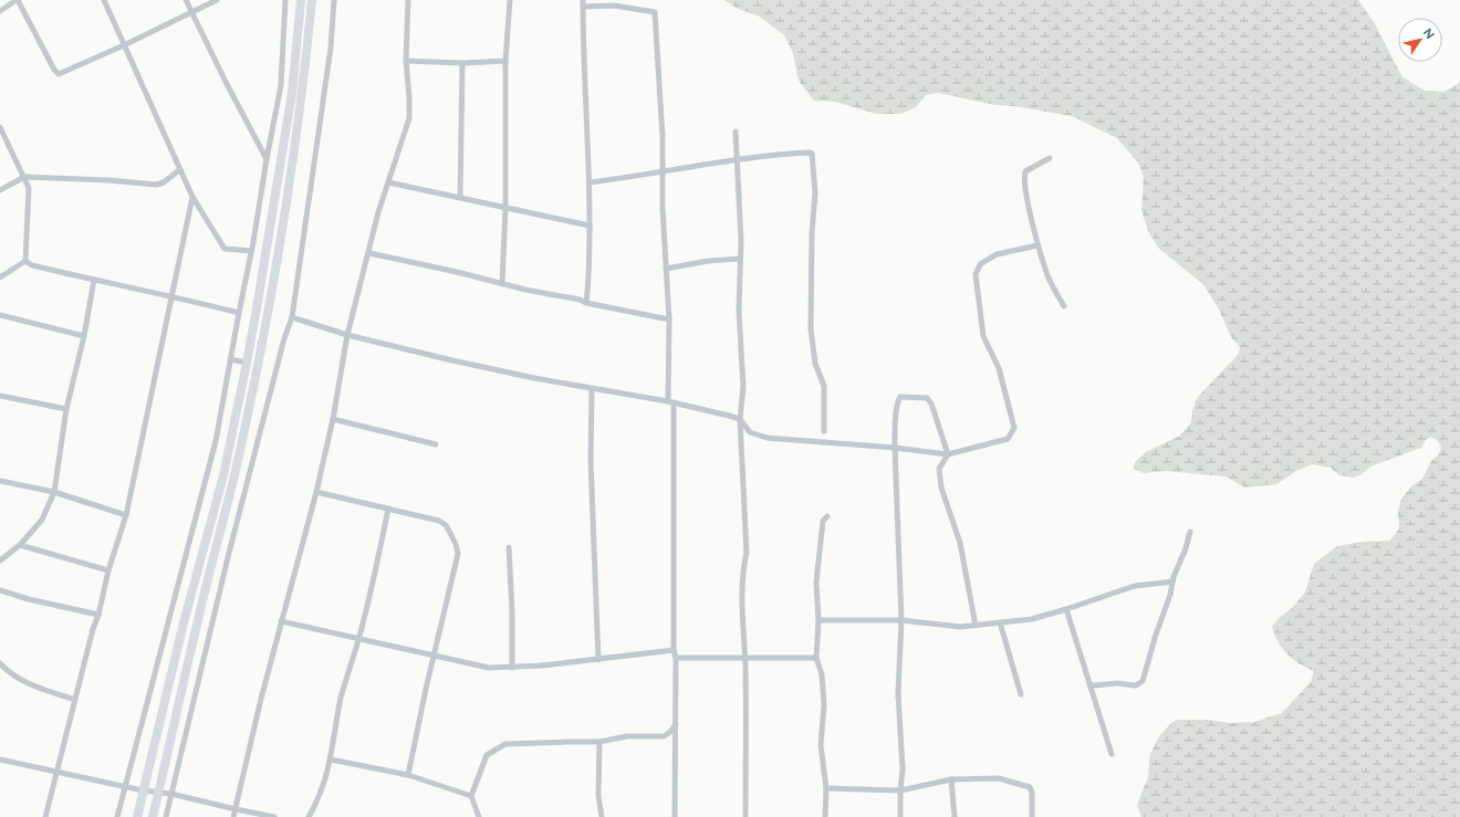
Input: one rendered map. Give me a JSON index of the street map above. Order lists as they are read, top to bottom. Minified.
{"north":"top right"}
